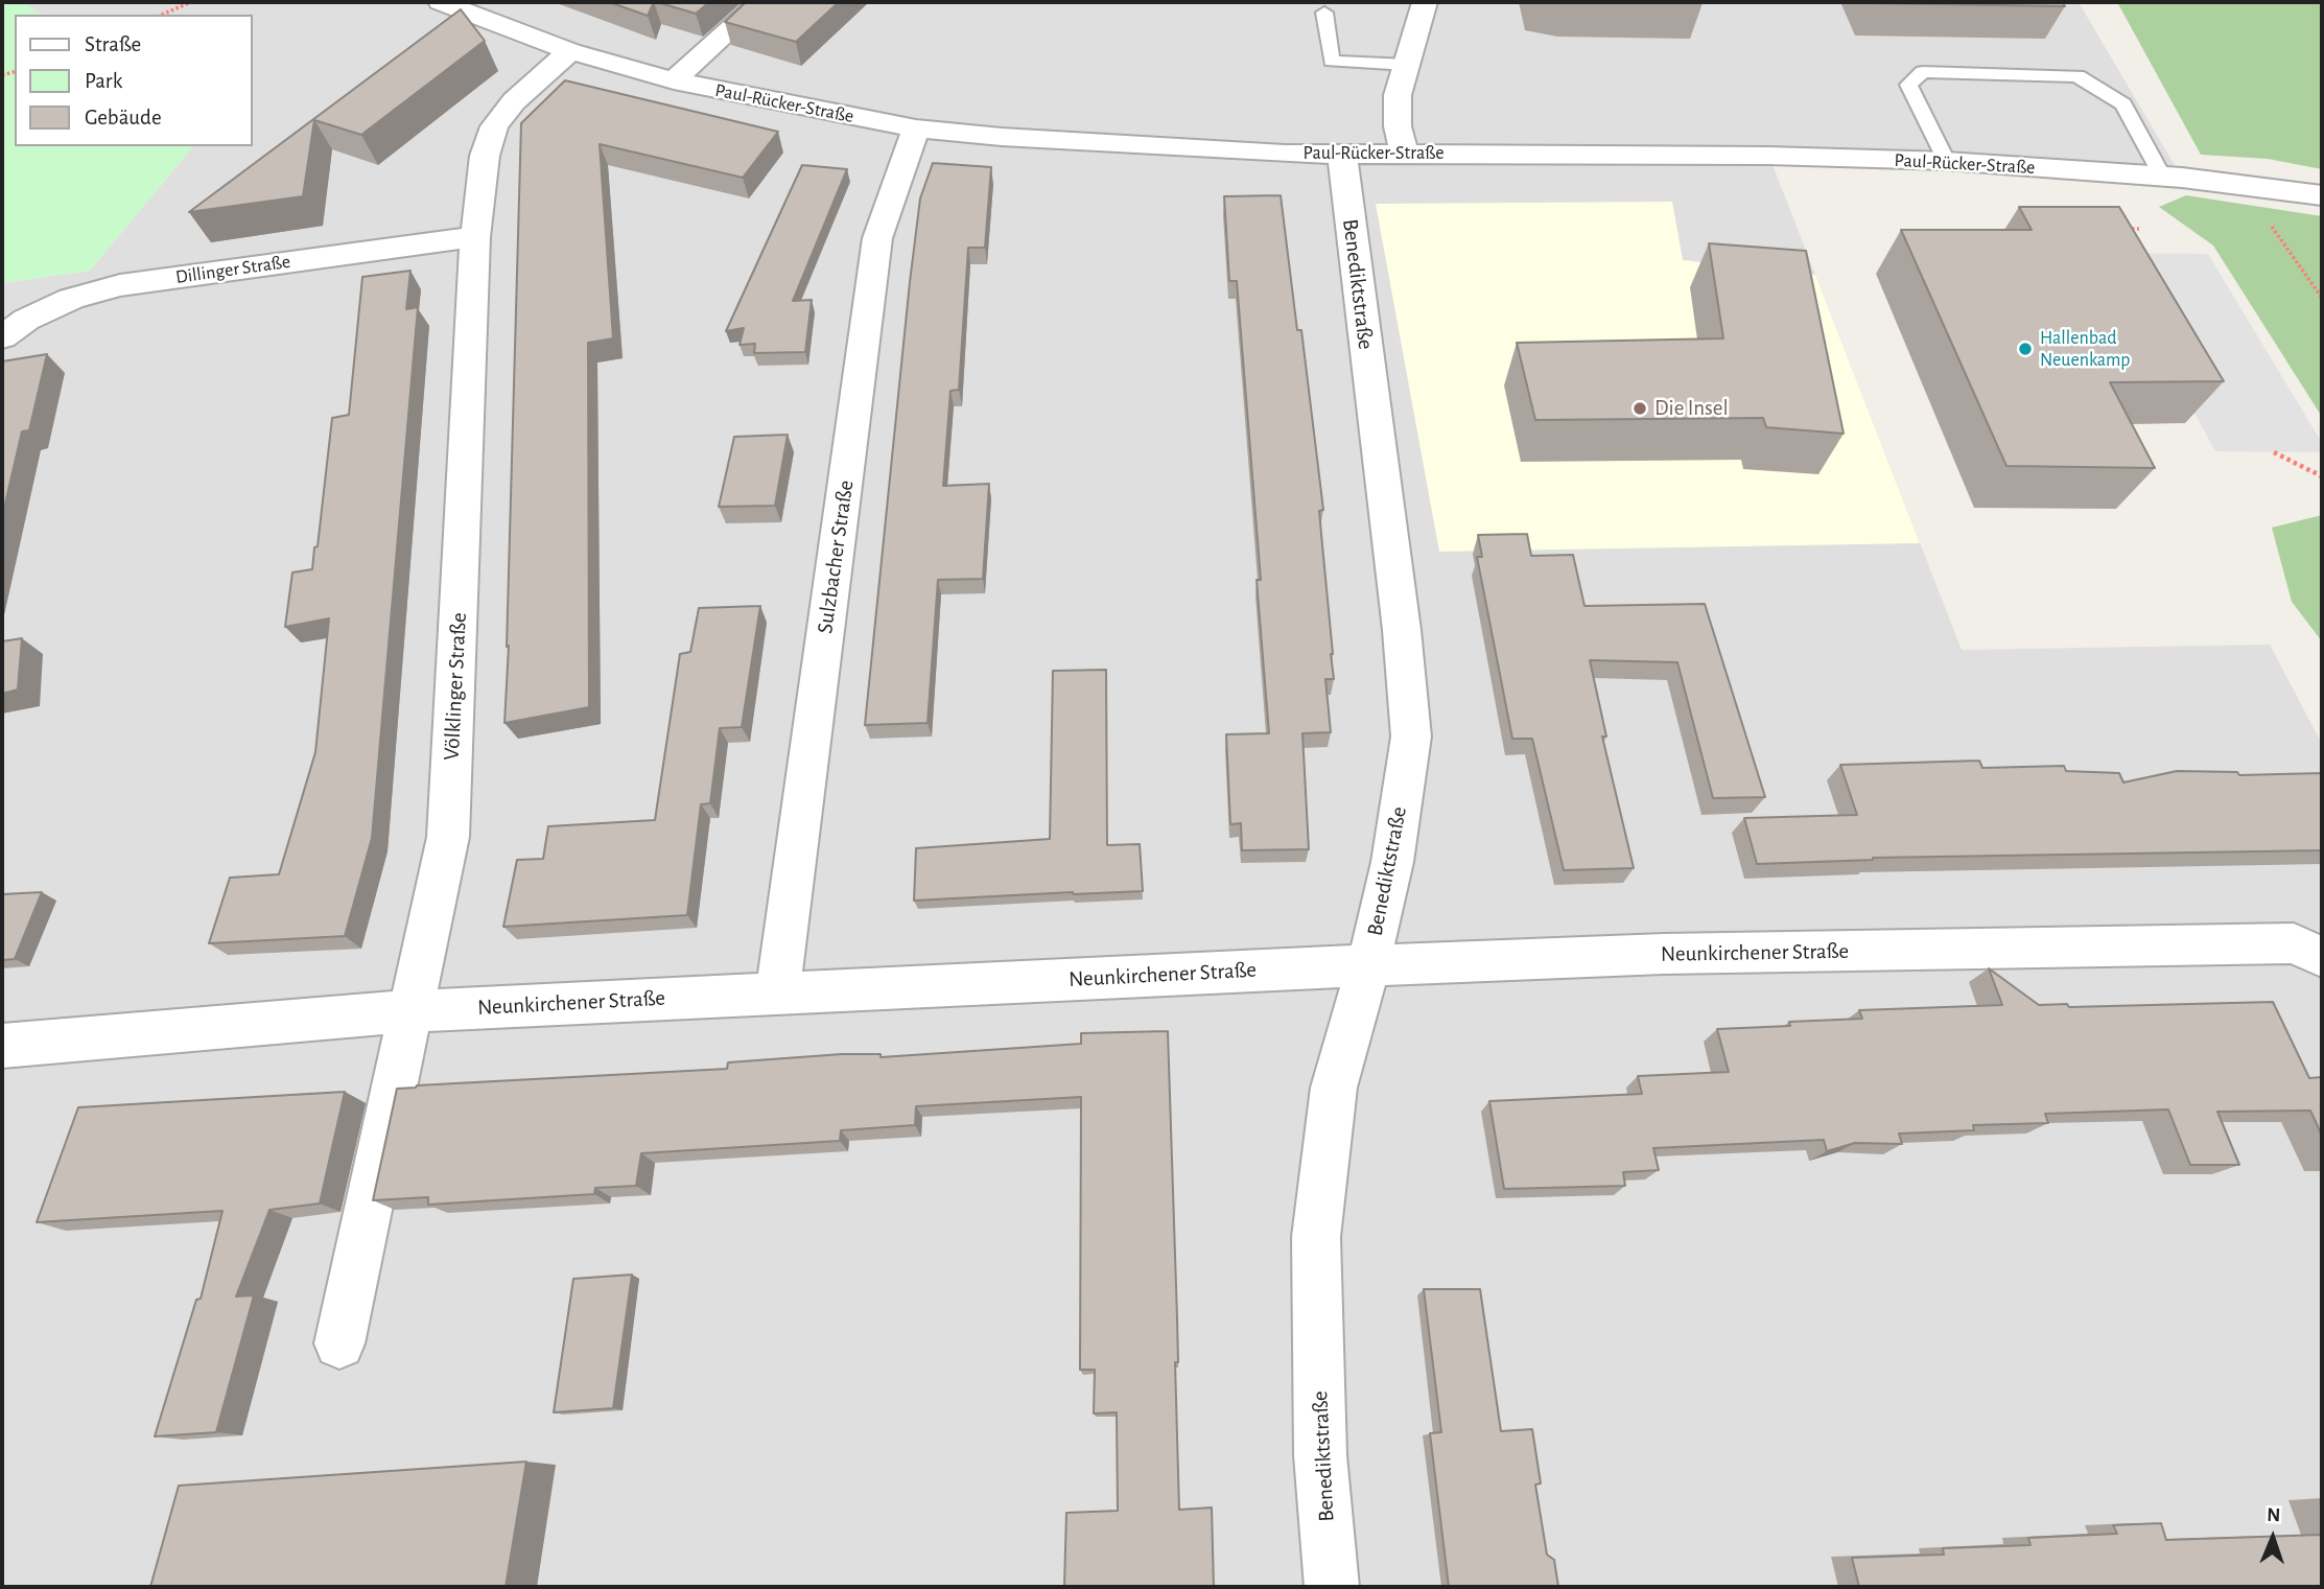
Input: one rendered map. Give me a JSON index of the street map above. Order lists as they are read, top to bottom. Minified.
{"streets":{"street":["Paul-Rücker-Straße","Dillinger Straße","Benediktstraße","Sulzbacher Straße","Völklinger Straße","Neunkirchener Straße"]},"crossings":[["Paul-Rücker-Straße","Benediktstraße"],["Paul-Rücker-Straße","Sulzbacher Straße"],["Paul-Rücker-Straße","Völklinger Straße"],["Dillinger Straße","Völklinger Straße"],["Benediktstraße","Neunkirchener Straße"],["Sulzbacher Straße","Neunkirchener Straße"],["Völklinger Straße","Neunkirchener Straße"]],"places":["Hallenbad Neuenkamp","Die Insel"],"legend":["Straße","Park","Gebäude"],"north":"top"}
